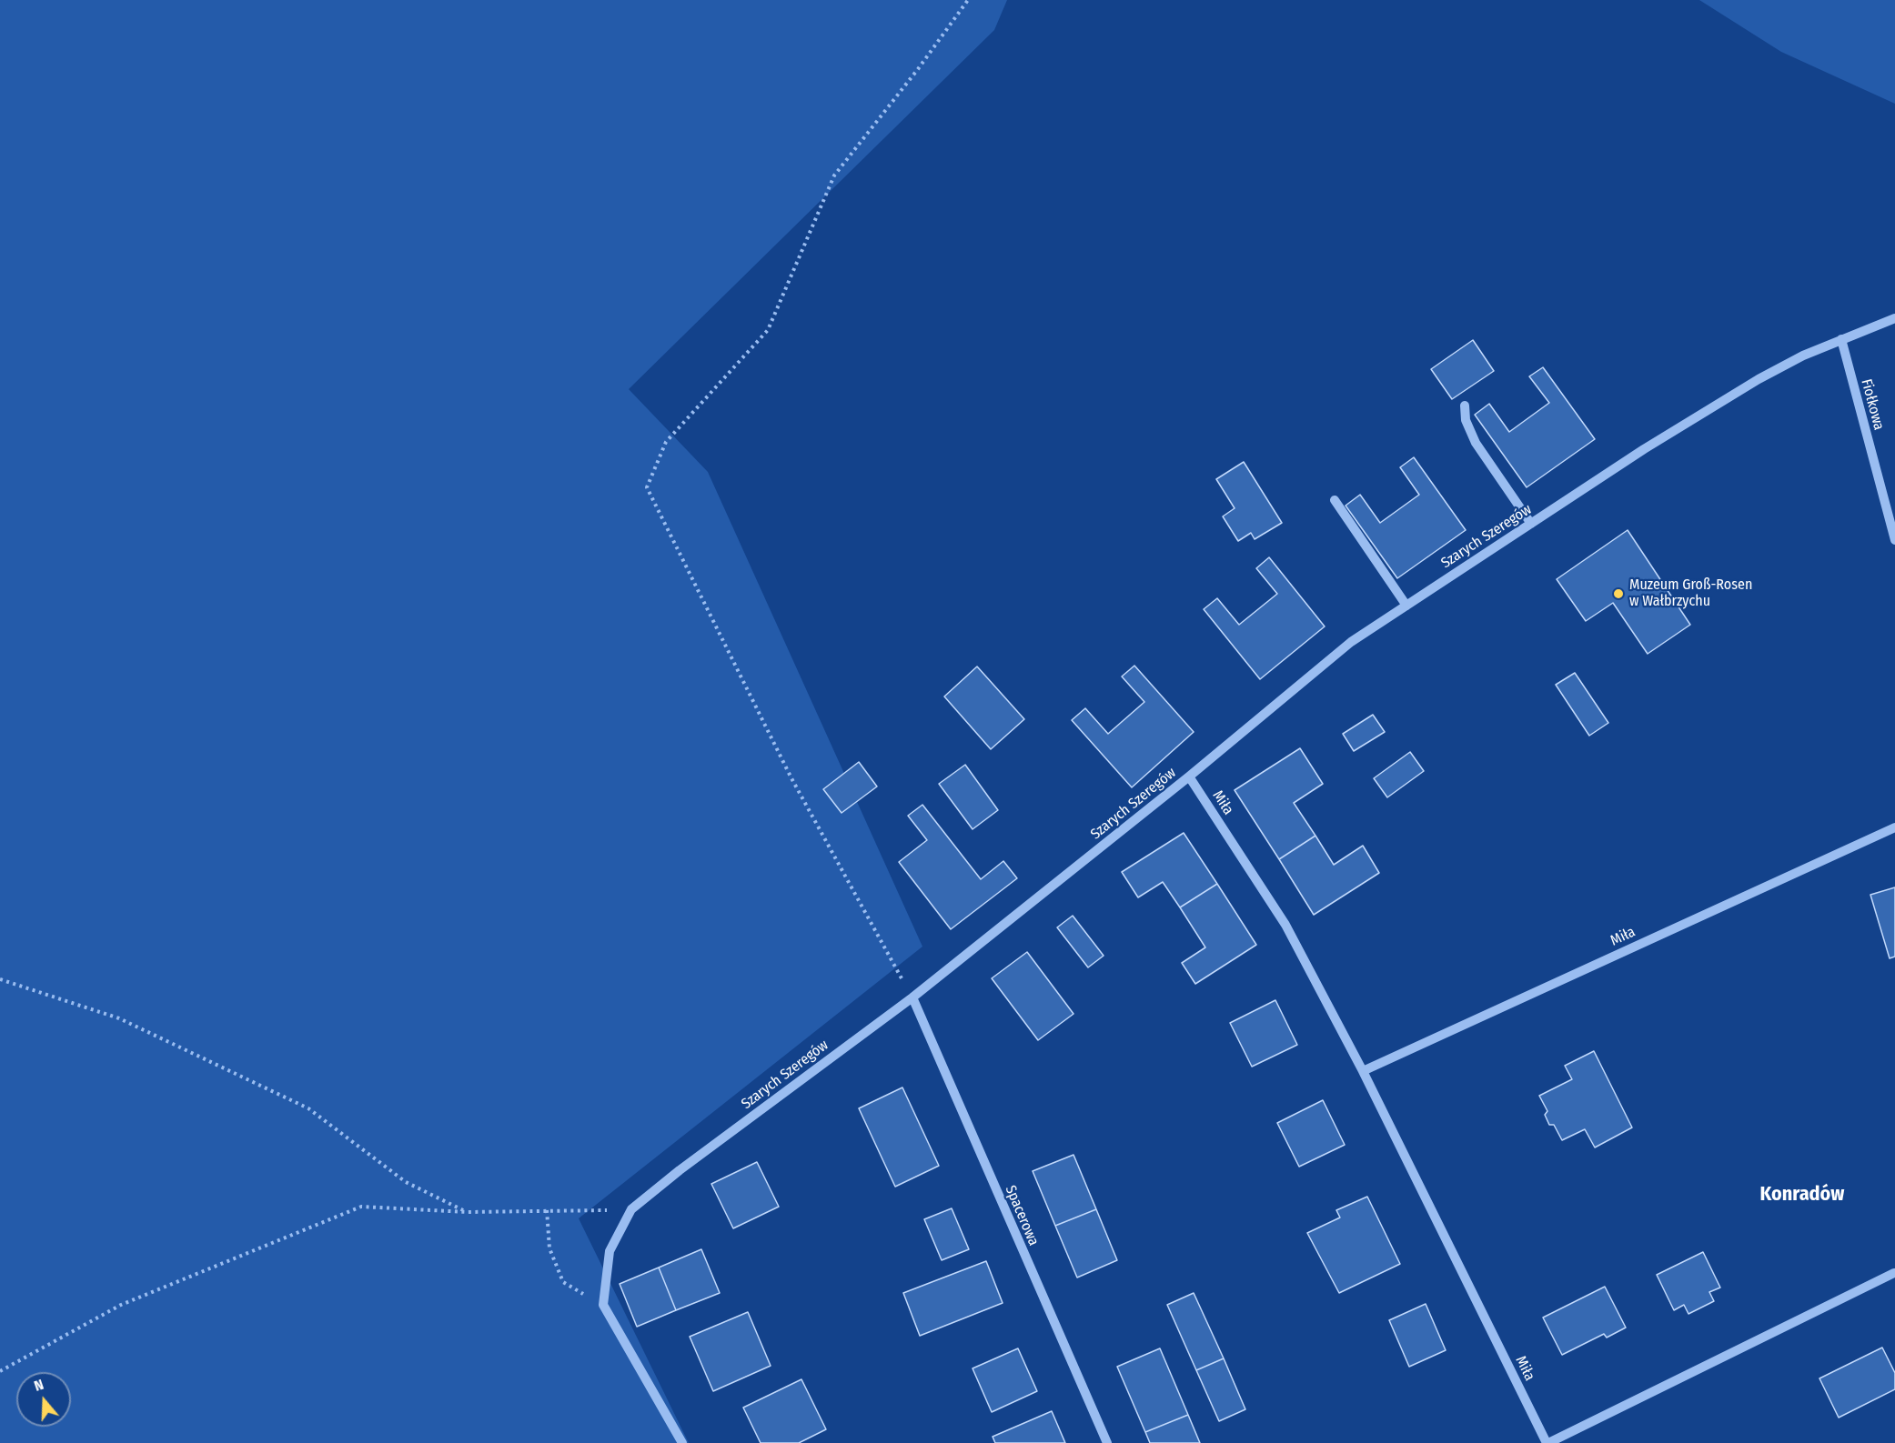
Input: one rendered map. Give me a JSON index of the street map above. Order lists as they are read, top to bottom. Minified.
{"streets":{"street":["Fiołkowa","Szarych Szeregów","Miła","Spacerowa"]},"crossings":[["Fiołkowa","Szarych Szeregów"],["Szarych Szeregów","Miła"],["Szarych Szeregów","Spacerowa"]],"districts":["Konradów"],"places":["Muzeum Groß-Rosen w Wałbrzychu"],"north":"top"}
